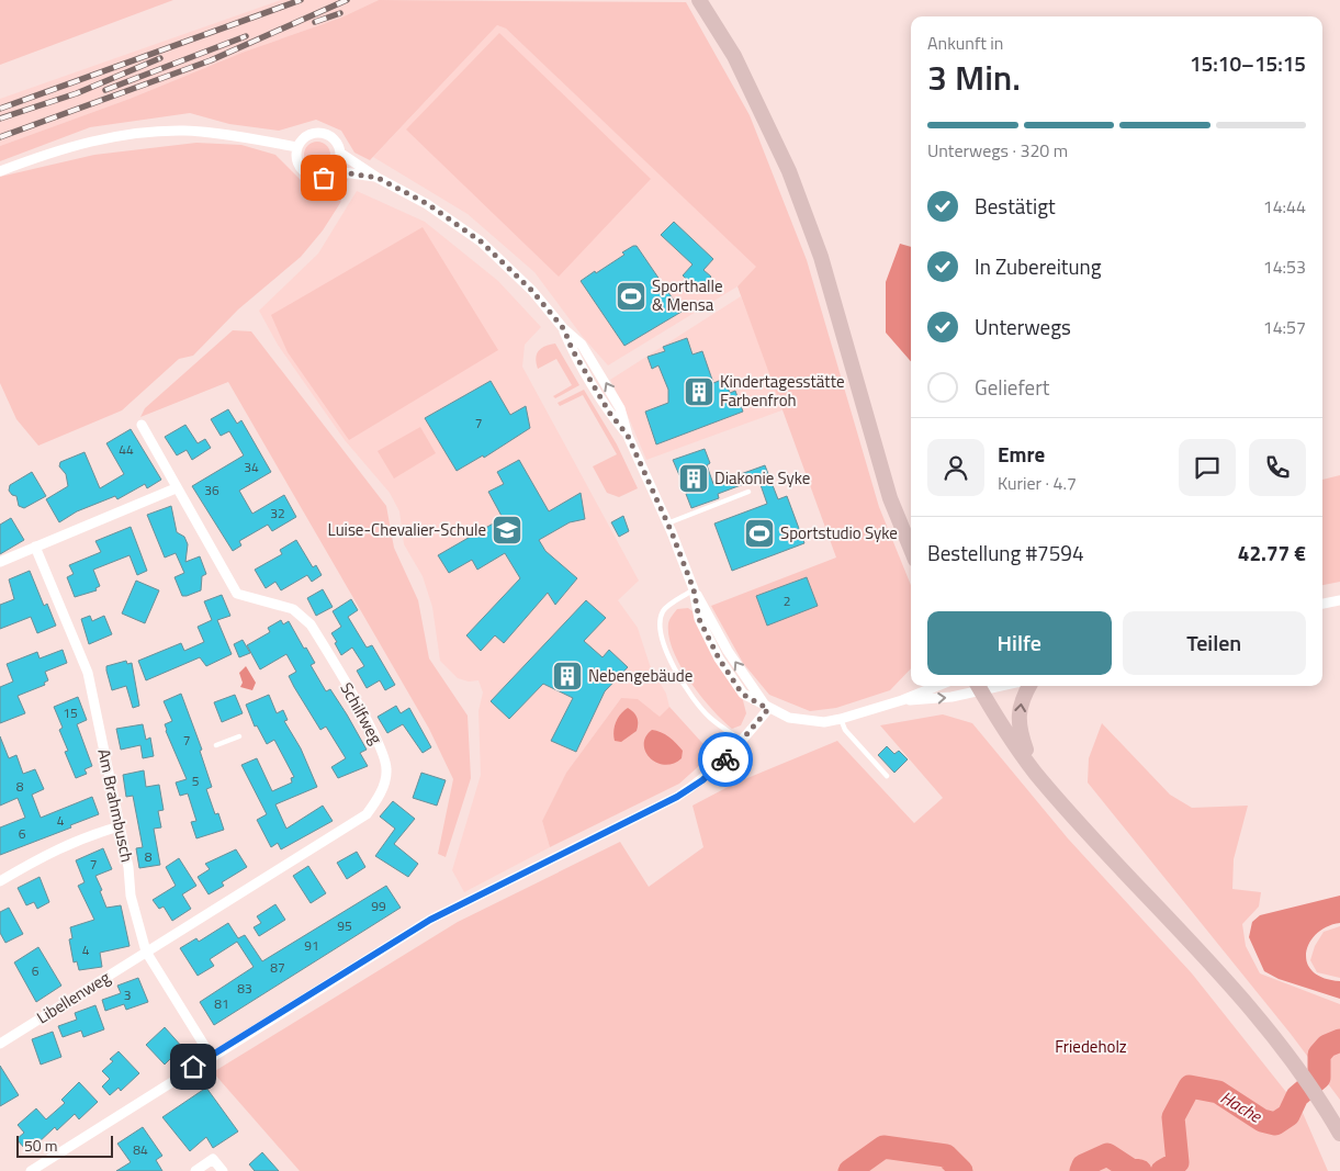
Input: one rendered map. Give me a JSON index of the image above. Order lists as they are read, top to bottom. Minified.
{"streets":{"street":["Schilfweg","Am Brahmbusch","Libellenweg"]},"crossings":[["Schilfweg","Am Brahmbusch"],["Schilfweg","Libellenweg"],["Am Brahmbusch","Libellenweg"]],"water":["Hache"],"parks":["Friedeholz"],"places":{"sports":["Sporthalle & Mensa","Sportstudio Syke"],"building":["Kindertagesstätte Farbenfroh","Diakonie Syke","Nebengebäude"],"school or university":["Luise-Chevalier-Schule"]},"house_numbers":["7","44","34","36","32","2","15","7","5","8","4","6","8","7","99","95","91","4","87","6","83","3","81","84"],"scale_bar":"50 m","page":{"heading":["3 Min.","Ankunft in","15:10–15:15"],"panel":["Emre","Kurier · 4.7","Bestellung #7594","42.77 €"],"bar":"Unterwegs · 320 m","list":[["Bestätigt","14:44"],["In Zubereitung","14:53"],["Unterwegs","14:57"],"Geliefert"],"buttons":["Hilfe","Teilen"],"scale":"50 m"}}
